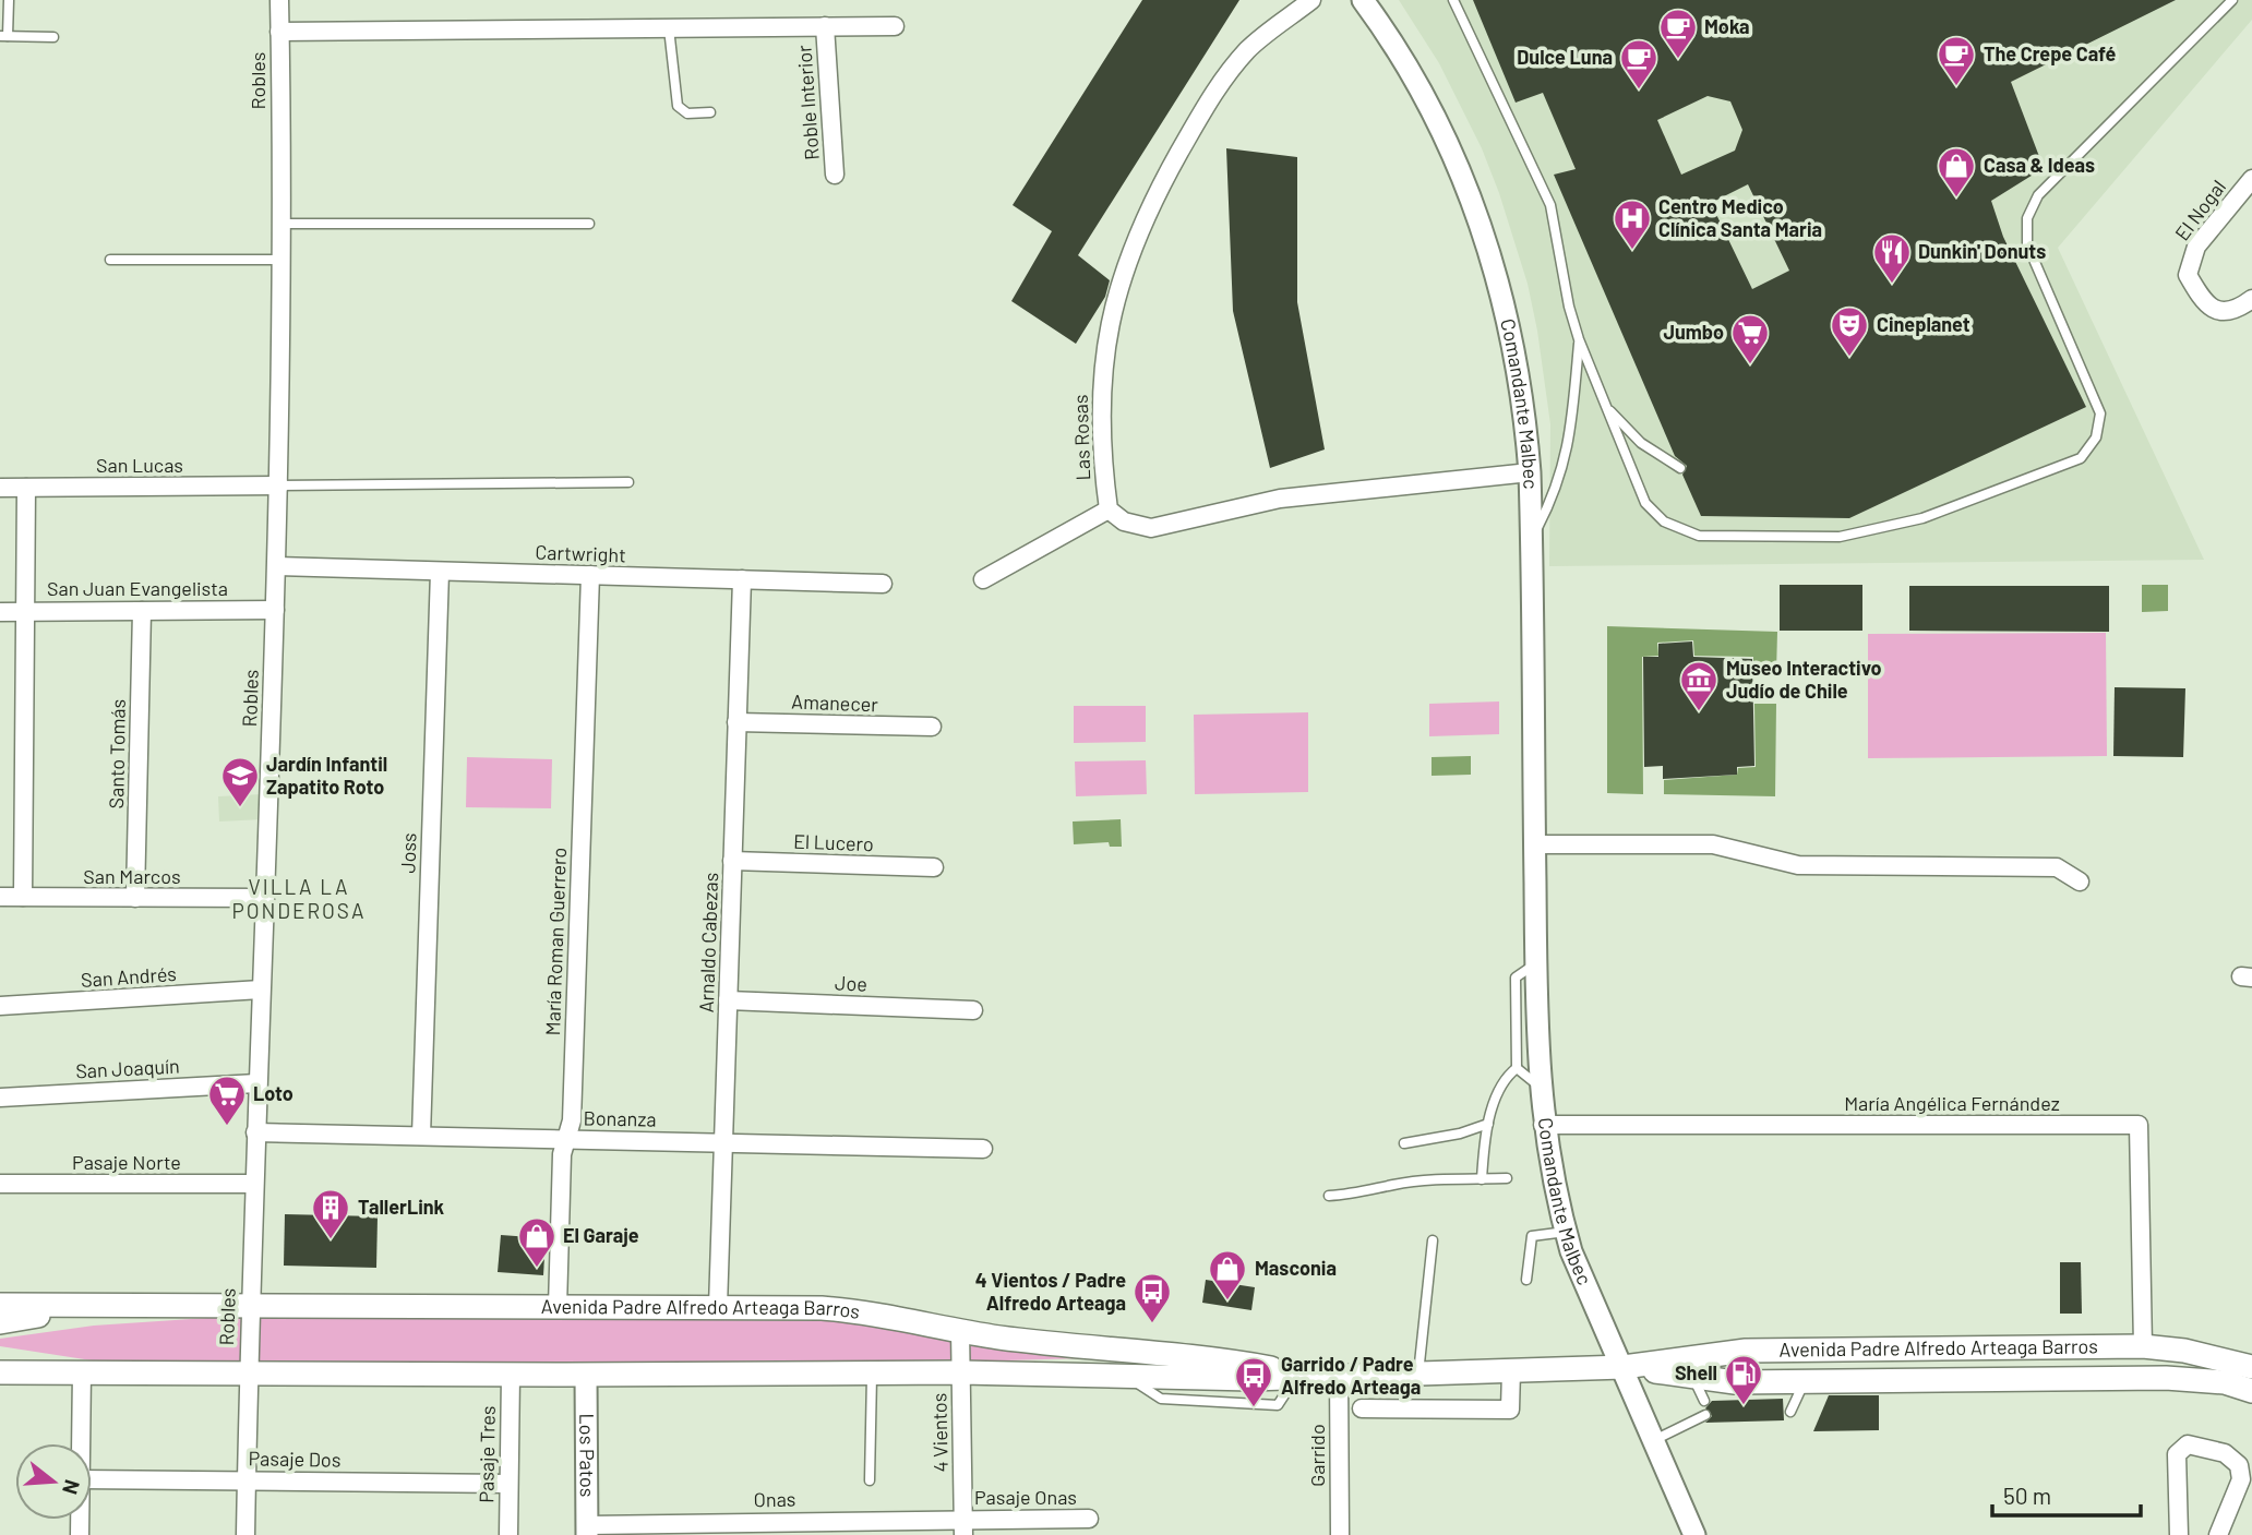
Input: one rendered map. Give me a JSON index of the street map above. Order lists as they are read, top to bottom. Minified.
{"streets":{"main road":["Avenida Padre Alfredo Arteaga Barros"],"street":["Robles","Roble Interior","El Nogal","Comandante Malbec","Las Rosas","San Lucas","Cartwright","San Juan Evangelista","Amanecer","Santo Tomás","El Lucero","Joss","San Marcos","María Roman Guerrero","Arnaldo Cabezas","San Andrés","Joe","San Joaquín","María Angélica Fernández","Bonanza","Pasaje Norte","4 Vientos","Pasaje Tres","Los Patos","Garrido","Pasaje Dos","Pasaje Onas","Onas"]},"crossings":[["Robles","Roble Interior"],["Robles","San Lucas"],["Robles","Cartwright"],["Robles","San Juan Evangelista"],["Robles","San Marcos"],["Robles","San Andrés"],["Robles","San Joaquín"],["Robles","Bonanza"],["Robles","Pasaje Norte"],["Robles","Avenida Padre Alfredo Arteaga Barros"],["Robles","Pasaje Dos"],["Comandante Malbec","María Angélica Fernández"],["Comandante Malbec","Avenida Padre Alfredo Arteaga Barros"],["Cartwright","Joss"],["Cartwright","María Roman Guerrero"],["Cartwright","Arnaldo Cabezas"],["San Juan Evangelista","Santo Tomás"],["Amanecer","Arnaldo Cabezas"],["Santo Tomás","San Marcos"],["El Lucero","Arnaldo Cabezas"],["Joss","Bonanza"],["María Roman Guerrero","Bonanza"],["María Roman Guerrero","Avenida Padre Alfredo Arteaga Barros"],["Arnaldo Cabezas","Joe"],["Arnaldo Cabezas","Bonanza"],["Arnaldo Cabezas","Avenida Padre Alfredo Arteaga Barros"],["María Angélica Fernández","Avenida Padre Alfredo Arteaga Barros"],["Avenida Padre Alfredo Arteaga Barros","4 Vientos"],["Avenida Padre Alfredo Arteaga Barros","Pasaje Tres"],["Avenida Padre Alfredo Arteaga Barros","Los Patos"],["Avenida Padre Alfredo Arteaga Barros","Garrido"],["4 Vientos","Pasaje Onas"],["4 Vientos","Onas"],["Pasaje Tres","Pasaje Dos"],["Los Patos","Onas"],["Pasaje Onas","Onas"]],"districts":["VILLA LA PONDEROSA"],"places":{"cafe":["Moka","The Crepe Café","Dulce Luna"],"shop":["Casa & Ideas","El Garaje","Masconia"],"hospital":["Centro Medico Clínica Santa Maria"],"restaurant":["Dunkin' Donuts"],"theatre":["Cineplanet"],"supermarket":["Jumbo","Loto"],"museum":["Museo Interactivo Judío de Chile"],"school or university":["Jardín Infantil Zapatito Roto"],"building":["TallerLink"],"bus stop":["4 Vientos / Padre Alfredo Arteaga","Garrido / Padre Alfredo Arteaga"],"fuel station":["Shell"]},"scale_bar":"50 m","north":"right"}
